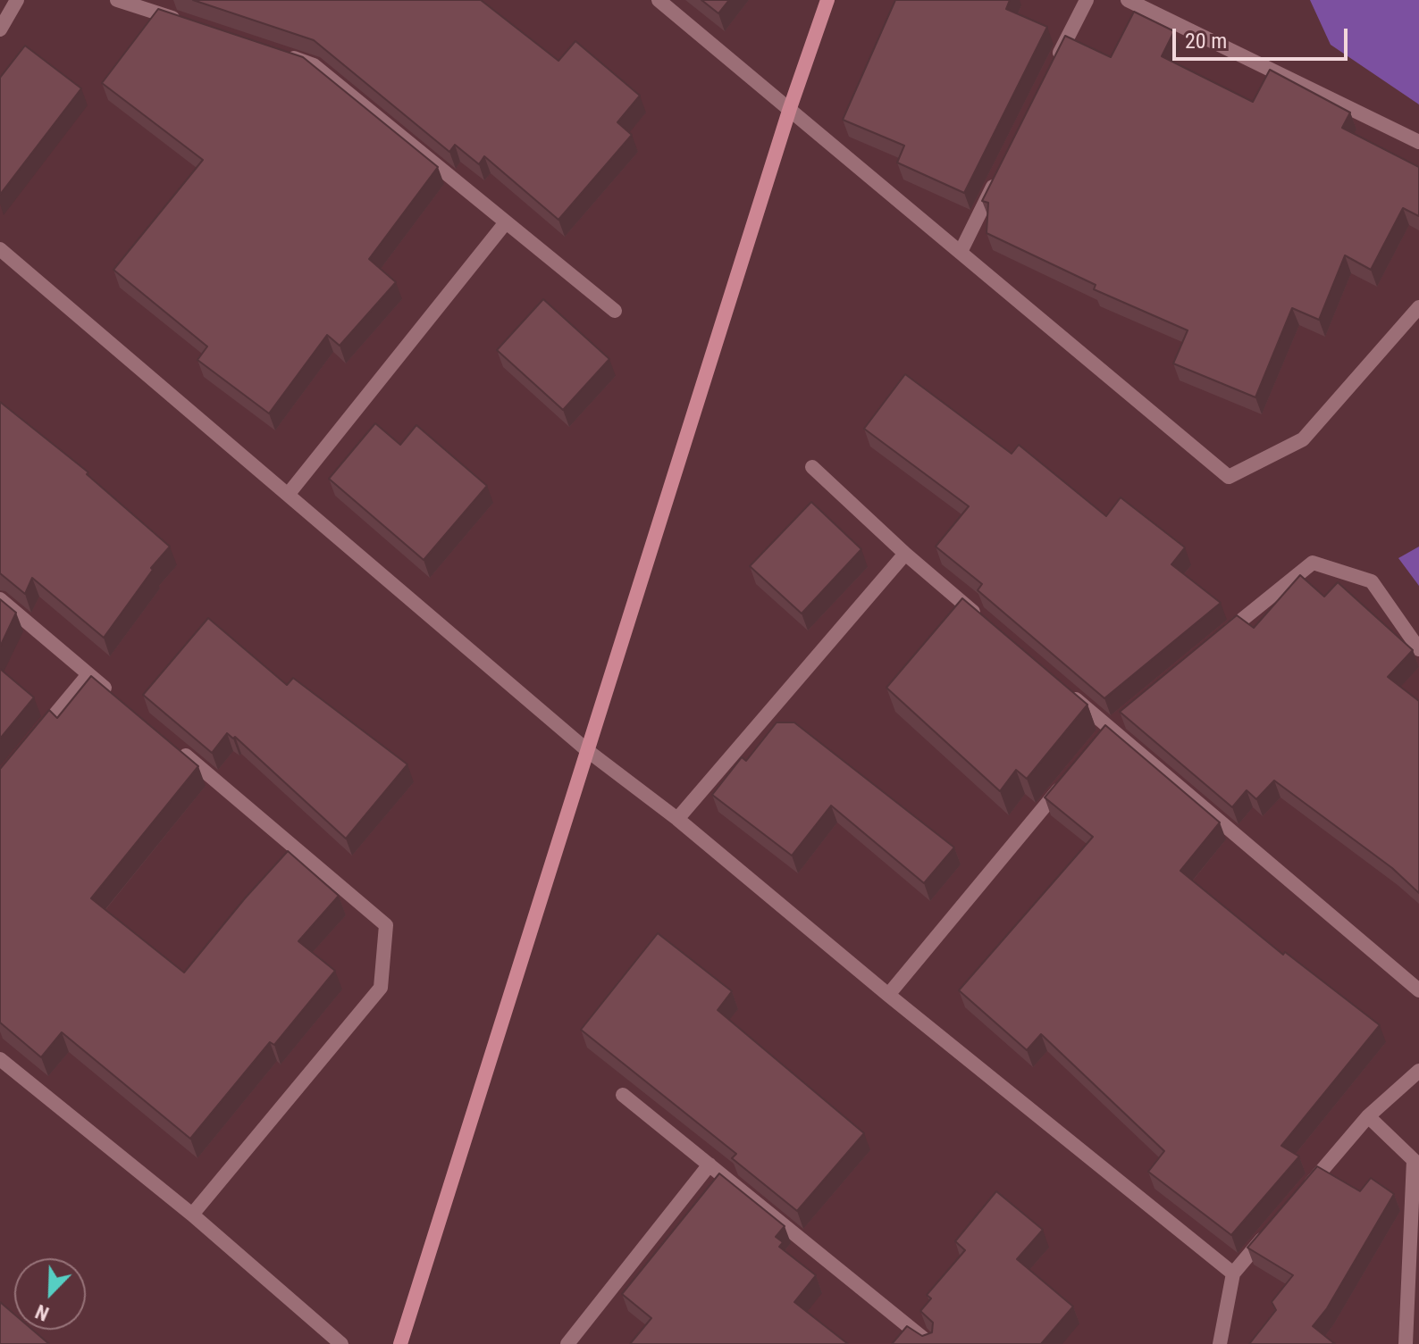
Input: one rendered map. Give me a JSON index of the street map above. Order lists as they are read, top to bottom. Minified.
{"scale_bar":"20 m","north":"bottom left"}
